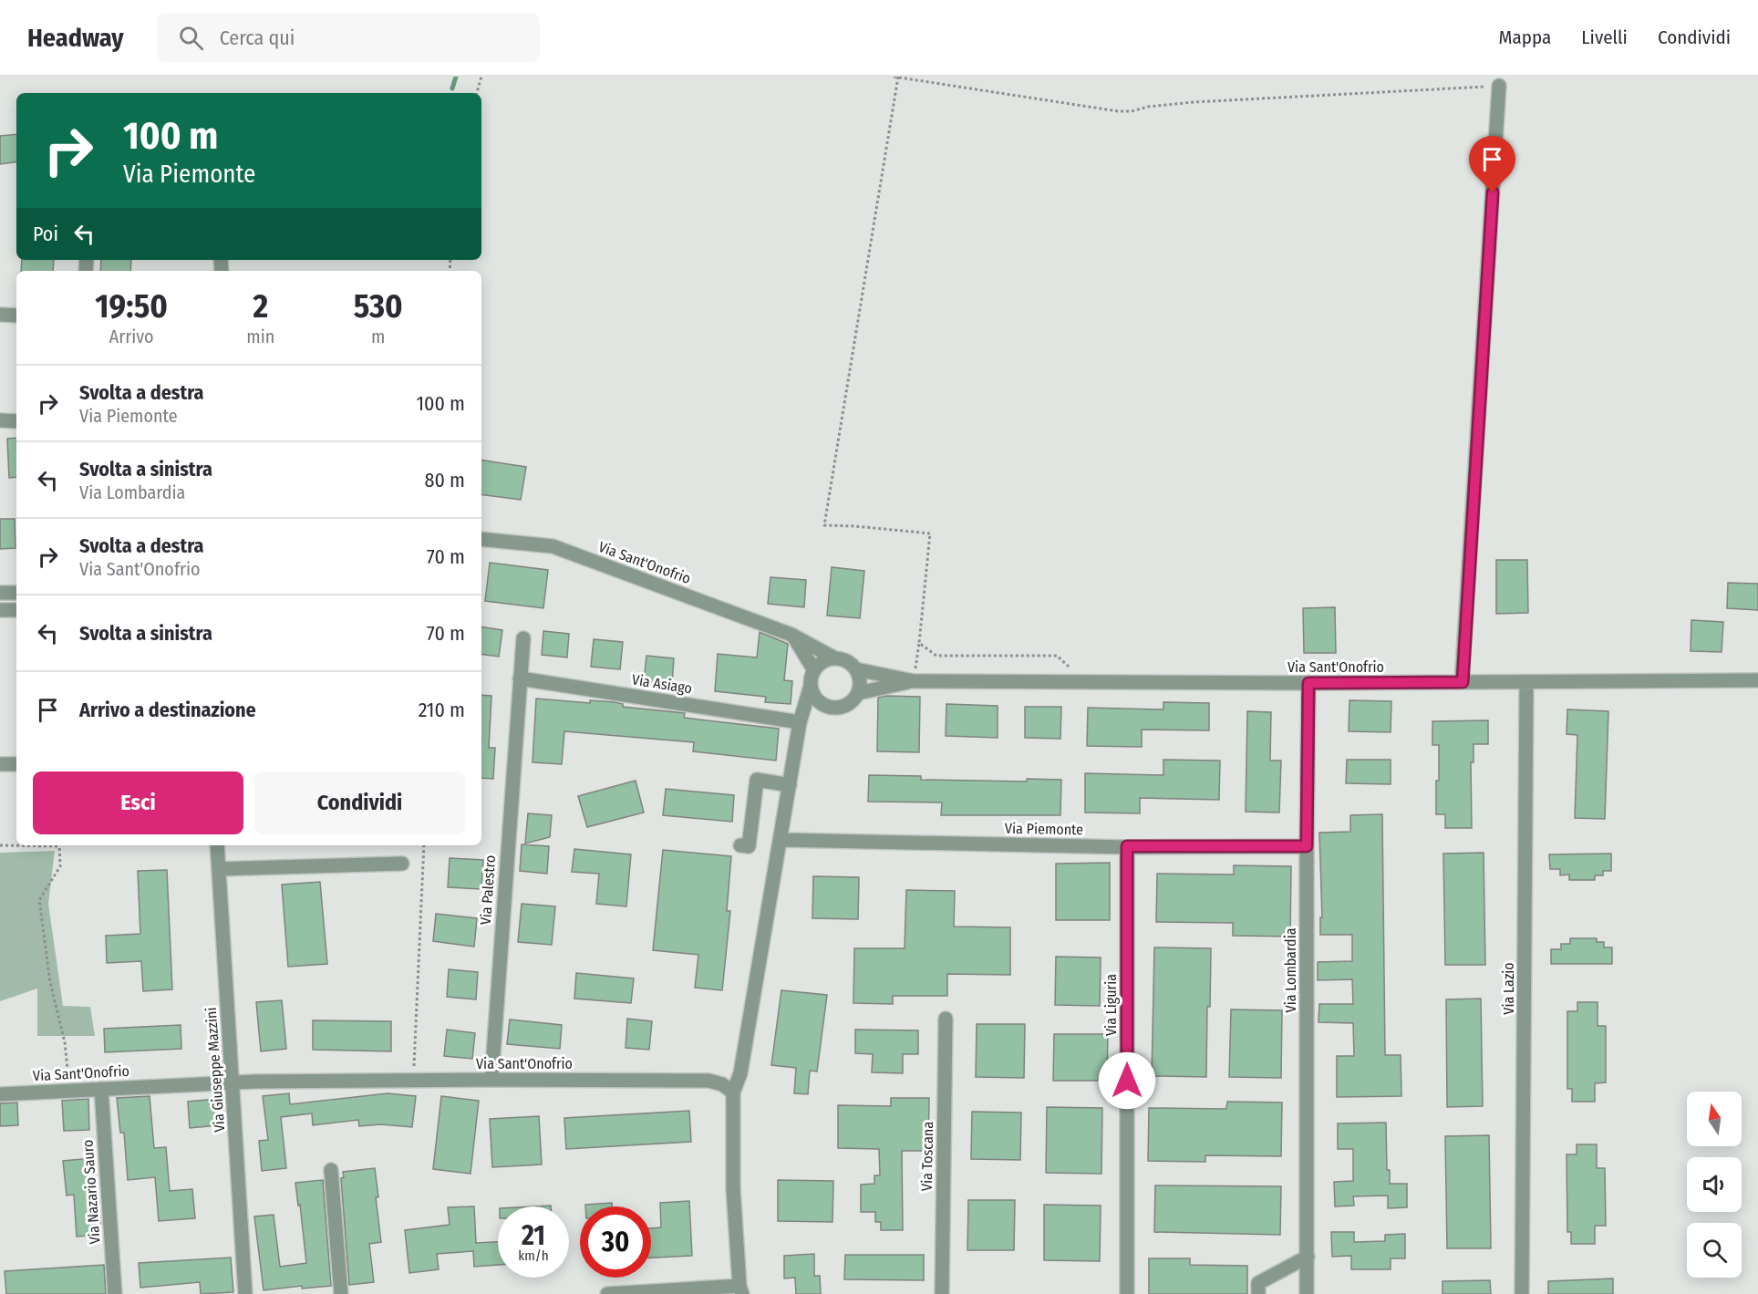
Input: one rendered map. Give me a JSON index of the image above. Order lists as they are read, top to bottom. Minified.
{"streets":{"street":["Via Sant'Onofrio","Via Asiago","Via Piemonte","Via Palestro","Via Lombardia","Via Lazio","Via Liguria","Via Giuseppe Mazzini","Via Toscana","Via Nazario Sauro"]},"crossings":[["Via Sant'Onofrio","Via Palestro"],["Via Sant'Onofrio","Via Lombardia"],["Via Sant'Onofrio","Via Lazio"],["Via Sant'Onofrio","Via Giuseppe Mazzini"],["Via Sant'Onofrio","Via Nazario Sauro"],["Via Asiago","Via Palestro"],["Via Piemonte","Via Lombardia"],["Via Piemonte","Via Liguria"]],"north":"top","page":{"header":"Headway","search":"Cerca qui","nav":["Mappa","Livelli","Condividi"],"turn":["100 m","Via Piemonte"],"then":"Poi","eta":["19:50","Arrivo","2","min","530","m"],"list":[{"name":"Svolta a destra","note":"Via Piemonte","value":"100 m"},{"name":"Svolta a sinistra","note":"Via Lombardia","value":"80 m"},{"name":"Svolta a destra","note":"Via Sant'Onofrio","value":"70 m"},{"name":"Svolta a sinistra","value":"70 m"},{"name":"Arrivo a destinazione","value":"210 m"}],"buttons":["Esci","Condividi"],"speed":"21 km/h","limit":"30"}}
